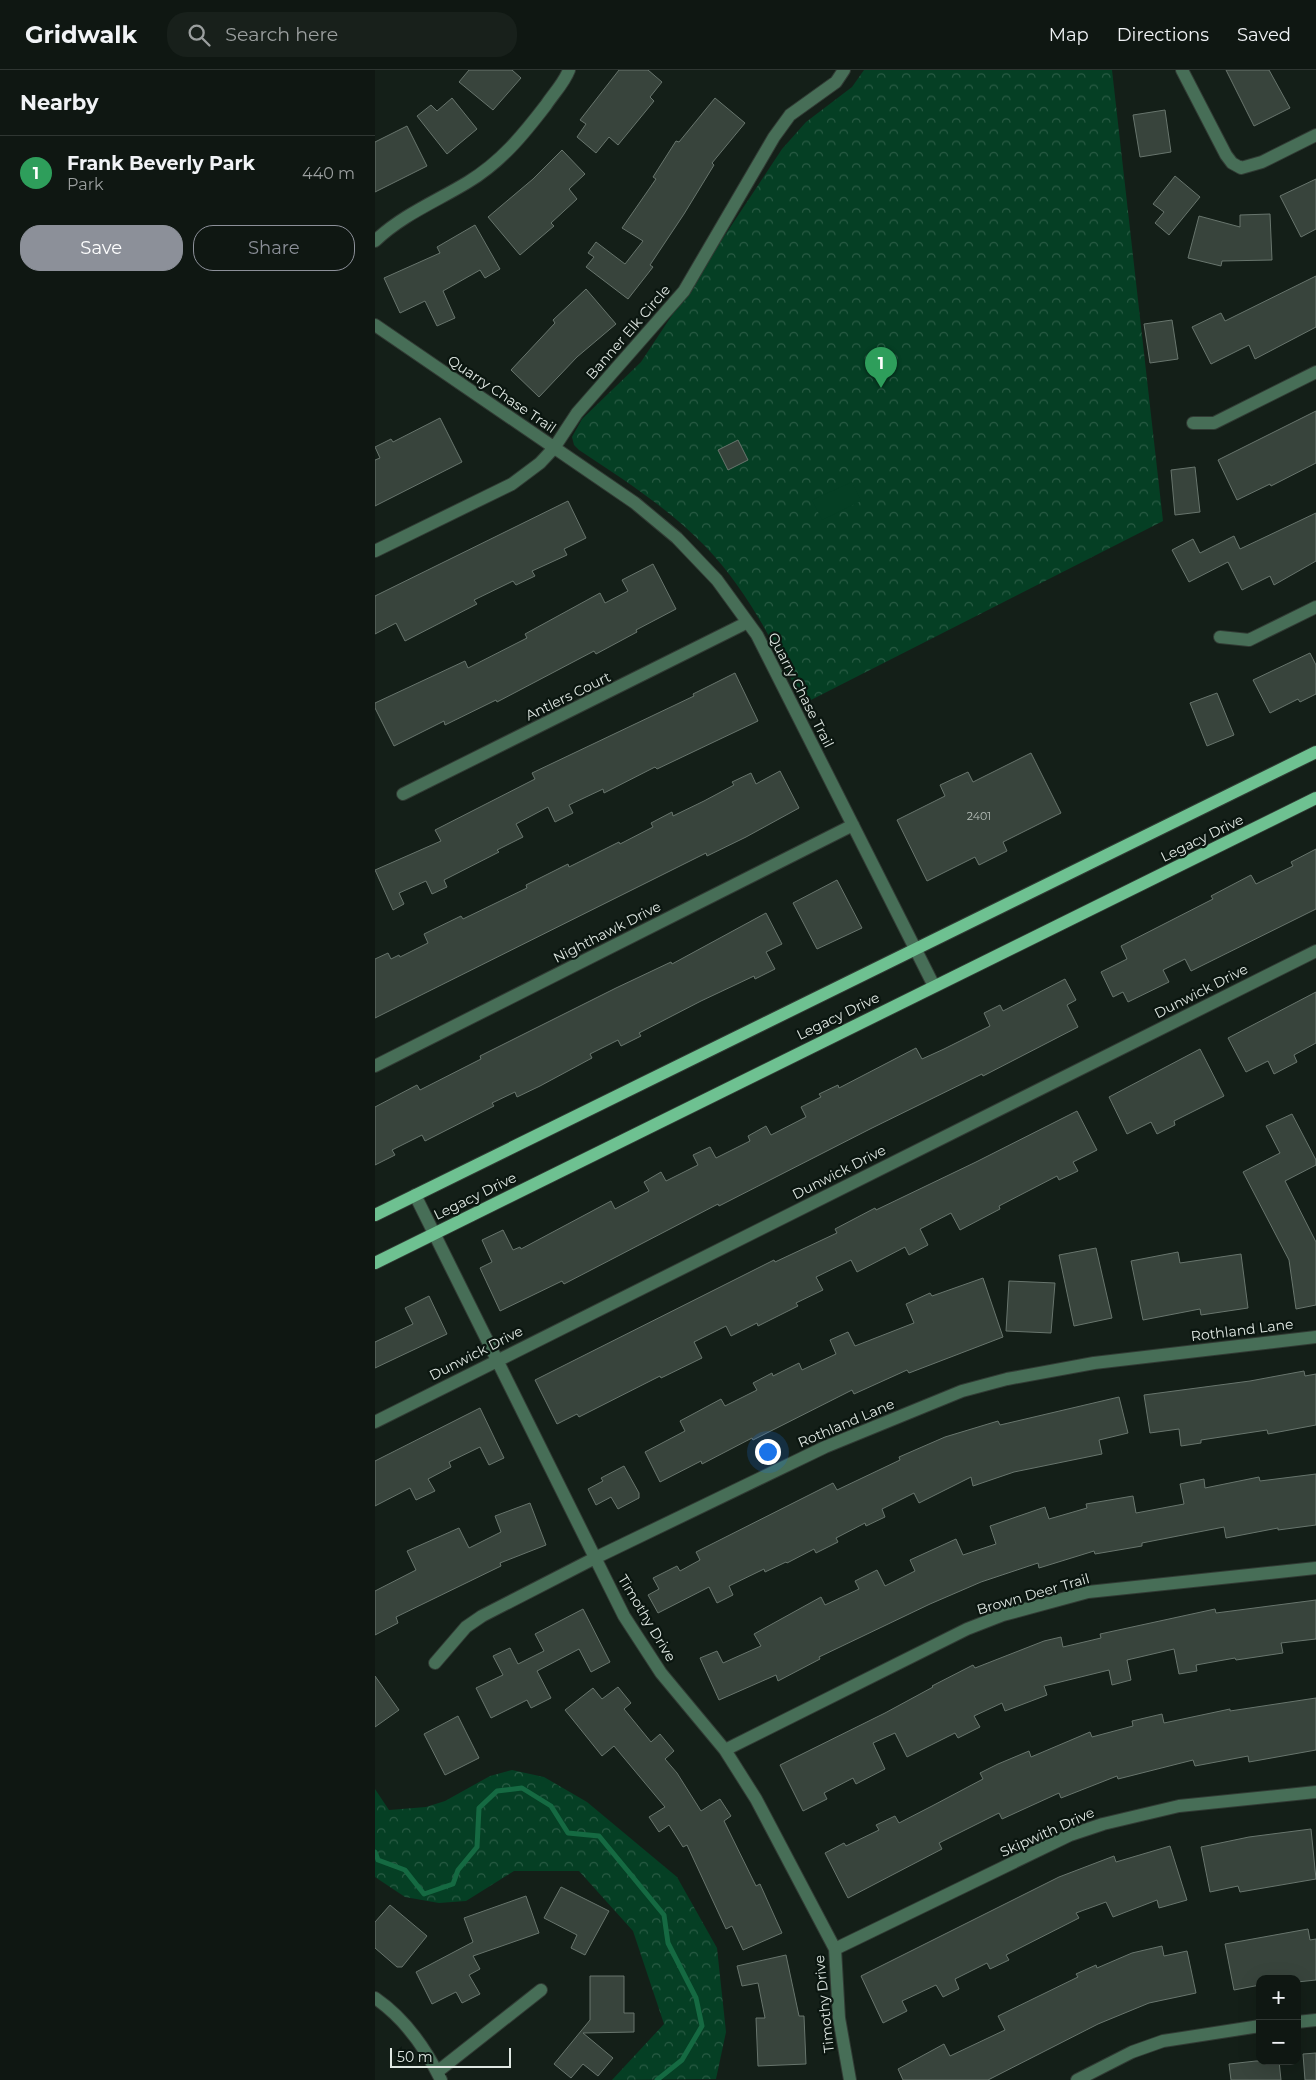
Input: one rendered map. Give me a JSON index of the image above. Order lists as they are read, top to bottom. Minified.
{"streets":{"main road":["Legacy Drive"],"street":["Banner Elk Circle","Quarry Chase Trail","Antlers Court","Nighthawk Drive","Dunwick Drive","Rothland Lane","Brown Deer Trail","Timothy Drive","Skipwith Drive"]},"crossings":[["Banner Elk Circle","Quarry Chase Trail"],["Quarry Chase Trail","Antlers Court"],["Quarry Chase Trail","Legacy Drive"],["Quarry Chase Trail","Nighthawk Drive"],["Legacy Drive","Timothy Drive"],["Dunwick Drive","Timothy Drive"],["Rothland Lane","Timothy Drive"],["Brown Deer Trail","Timothy Drive"],["Timothy Drive","Skipwith Drive"]],"house_numbers":["2401"],"scale_bar":"50 m","page":{"header":"Gridwalk","search":"Search here","nav":["Map","Directions","Saved"],"heading":"Nearby","list":[{"mark":"1","name":"Frank Beverly Park","note":"Park","value":"440 m"}],"buttons":["Save","Share"],"pins":"1","map_buttons":["+","−"],"scale":"50 m"}}
